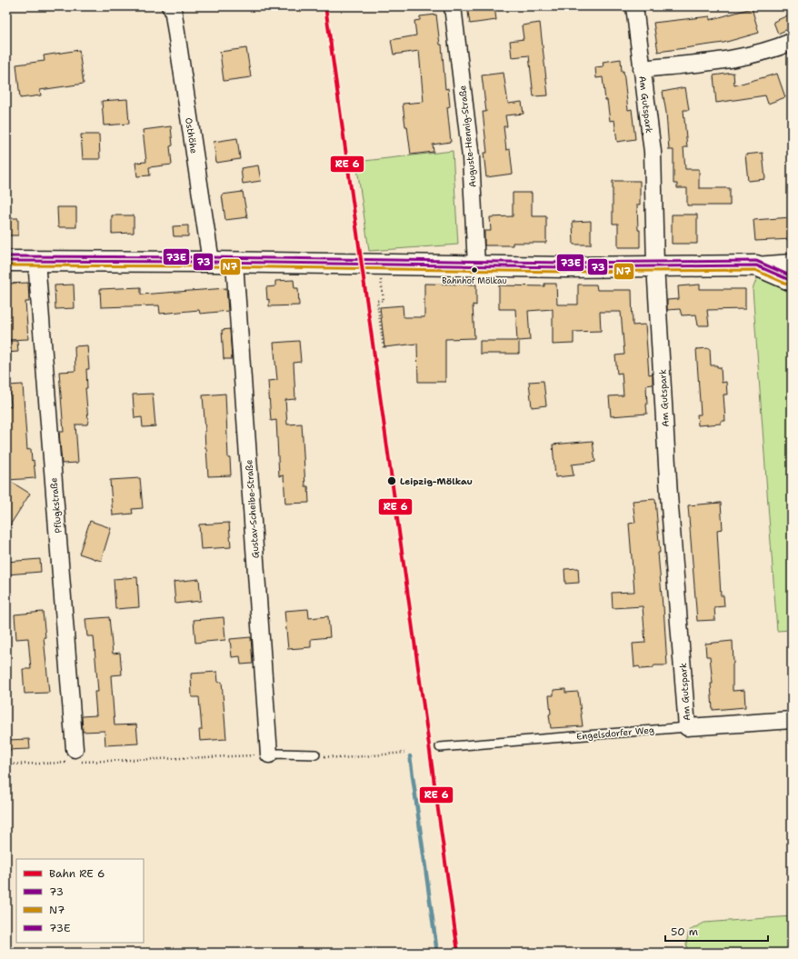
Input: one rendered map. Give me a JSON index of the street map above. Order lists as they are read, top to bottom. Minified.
{"streets":{"street":["Am Gutspark","Osthöhe","Auguste-Hennig-Straße","Pflugkstraße","Gustav-Scheibe-Straße","Engelsdorfer Weg"]},"crossings":[["Am Gutspark","Engelsdorfer Weg"]],"places":["Bahnhof Mölkau","Leipzig-Mölkau"],"lines":["transit line 73E","transit line 73","transit line N7"],"legend":["Bahn RE 6","73","N7","73E"],"scale_bar":"50 m"}
